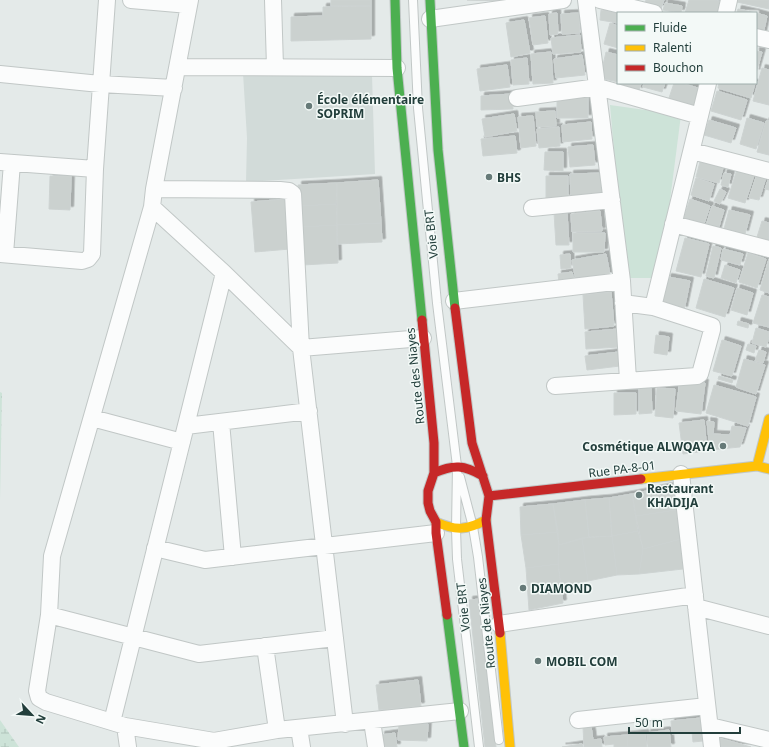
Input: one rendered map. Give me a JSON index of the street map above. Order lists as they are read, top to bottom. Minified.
{"streets":{"main road":["Route des Niayes","Rue PA-8-01","Route de Niayes"],"lane":["Voie BRT"]},"crossings":[["Rue PA-8-01","Route de Niayes"]],"places":["École élémentaire SOPRIM","BHS","Cosmétique ALWQAYA","Restaurant KHADIJA","DIAMOND","MOBIL COM"],"legend":["Fluide","Ralenti","Bouchon"],"scale_bar":"50 m","north":"bottom right"}
